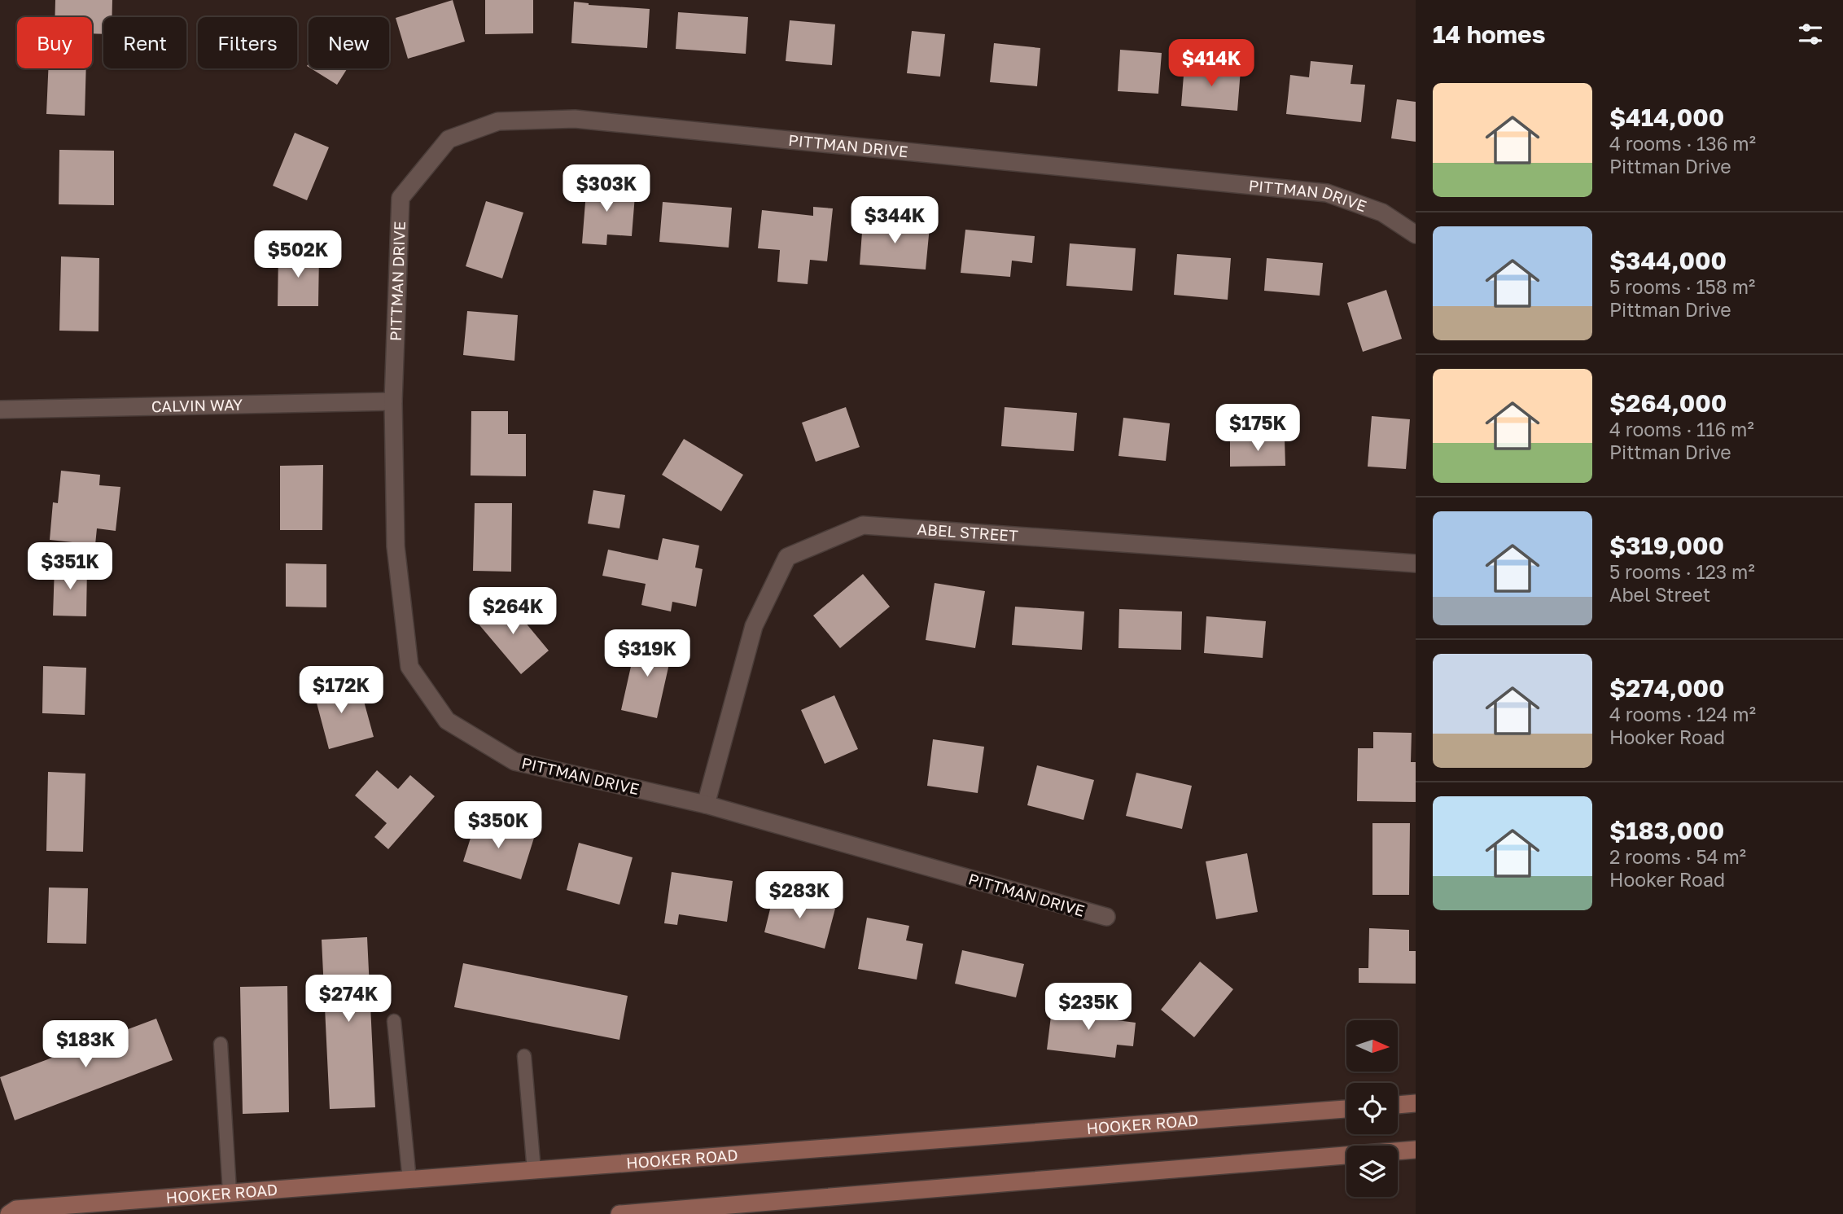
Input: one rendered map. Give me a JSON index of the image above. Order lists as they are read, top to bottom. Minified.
{"streets":{"main road":["HOOKER ROAD"],"street":["PITTMAN DRIVE","CALVIN WAY","ABEL STREET"]},"crossings":[["PITTMAN DRIVE","CALVIN WAY"],["PITTMAN DRIVE","ABEL STREET"]],"north":"right","page":{"heading":"14 homes","chip":["Buy","Rent","Filters","New"],"price":["$414K","$303K","$344K","$502K","$175K","$351K","$264K","$319K","$172K","$350K","$283K","$274K","$235K","$183K"],"list":[{"name":"$414,000","note":"4 rooms · 136 m² · Pittman Drive"},{"name":"$344,000","note":"5 rooms · 158 m² · Pittman Drive"},{"name":"$264,000","note":"4 rooms · 116 m² · Pittman Drive"},{"name":"$319,000","note":"5 rooms · 123 m² · Abel Street"},{"name":"$274,000","note":"4 rooms · 124 m² · Hooker Road"},{"name":"$183,000","note":"2 rooms · 54 m² · Hooker Road"}]}}
